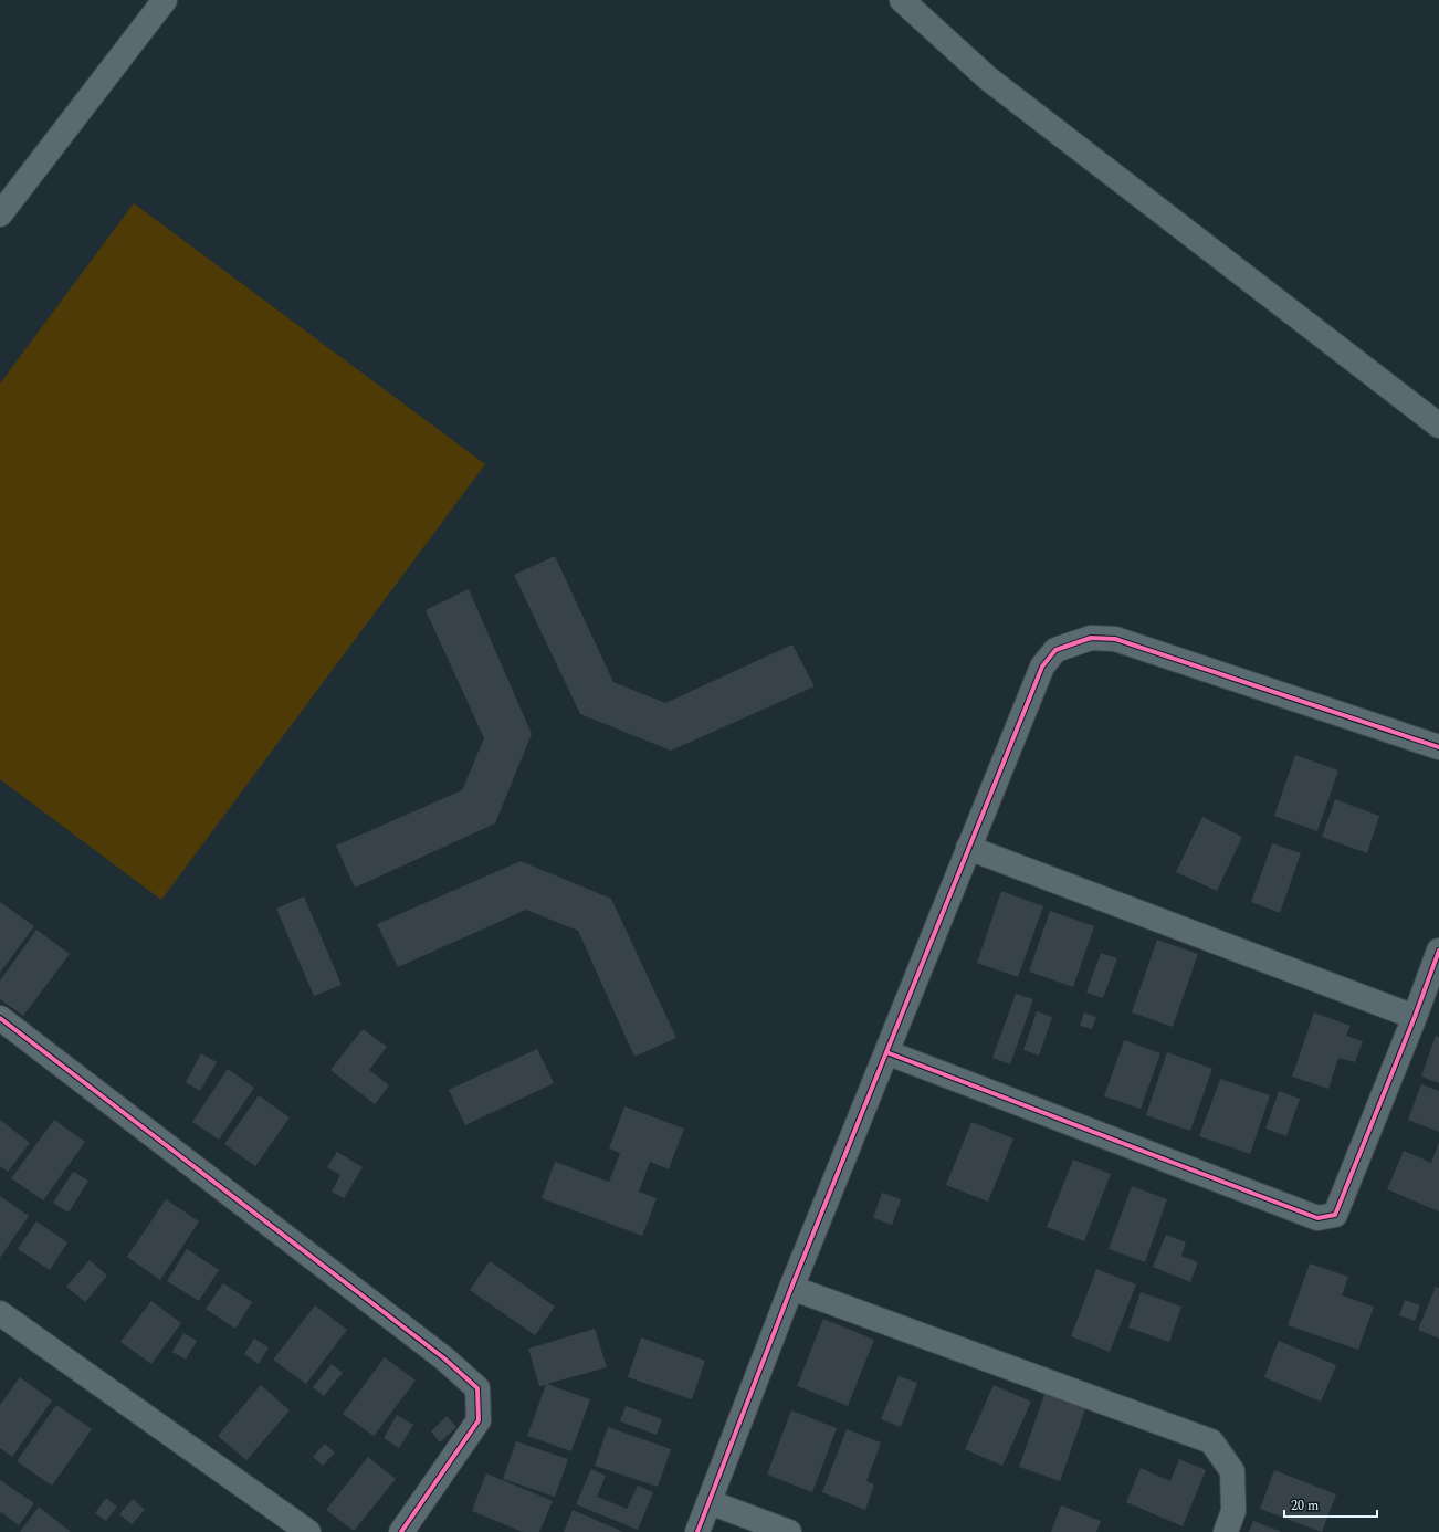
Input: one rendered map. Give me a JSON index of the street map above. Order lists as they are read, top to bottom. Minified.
{"scale_bar":"20 m"}
